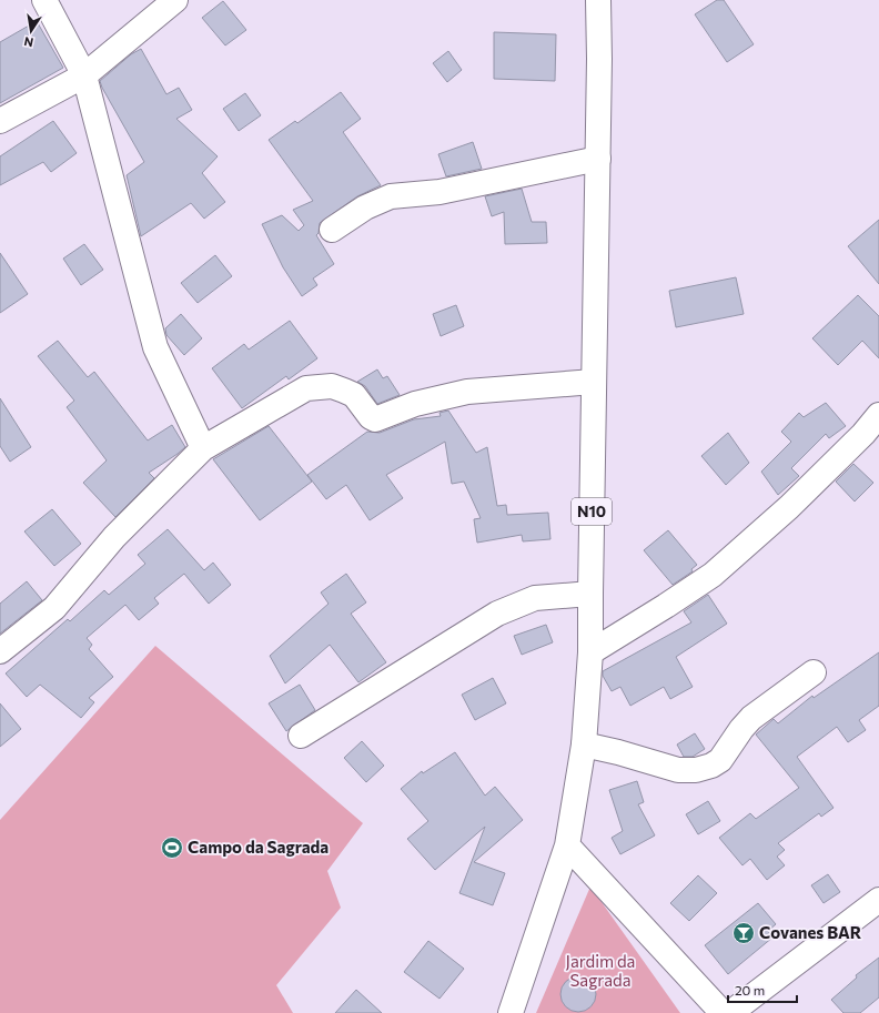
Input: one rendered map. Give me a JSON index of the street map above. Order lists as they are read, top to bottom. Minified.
{"streets":{"street":["N10"]},"parks":["Jardim da Sagrada"],"places":{"sports":["Campo da Sagrada"],"bar":["Covanes BAR"]},"scale_bar":"20 m","north":"bottom"}
